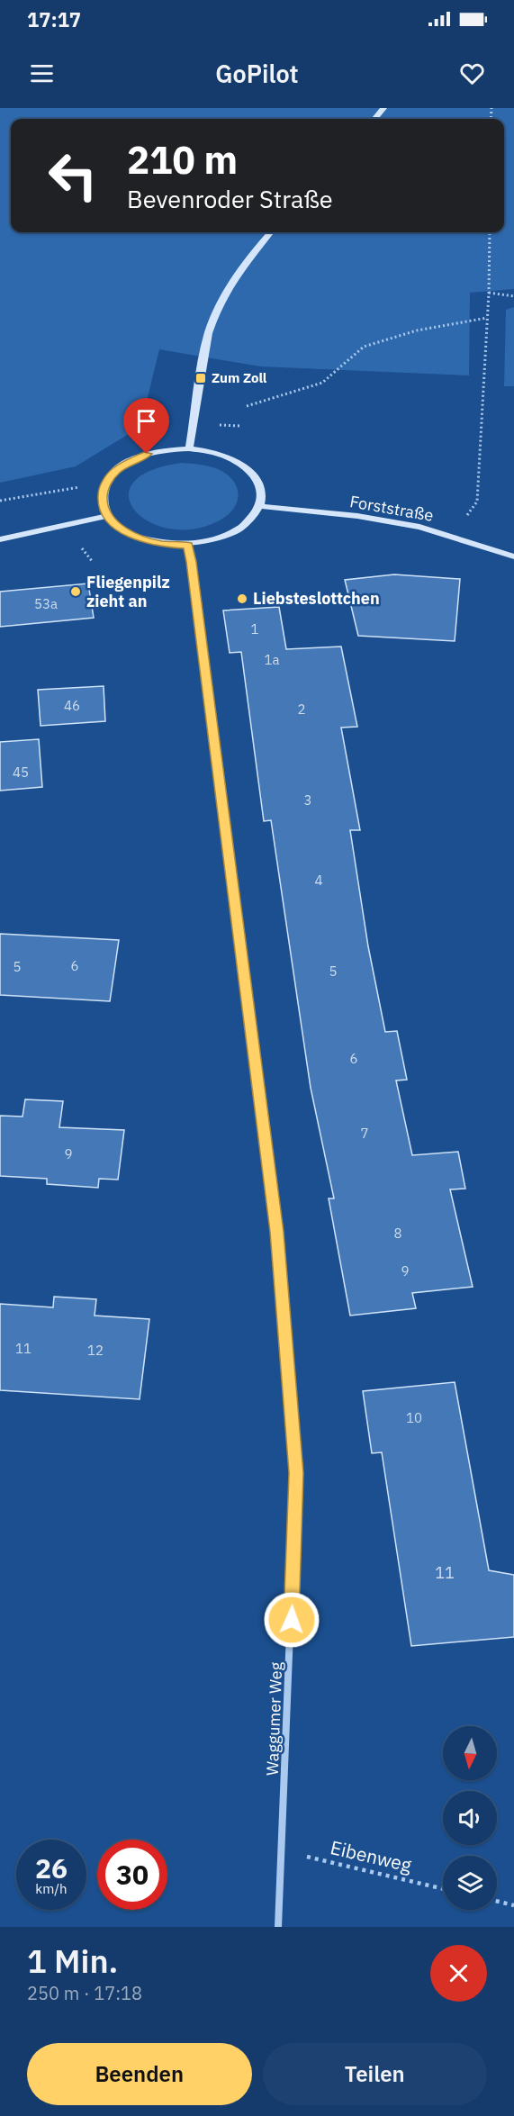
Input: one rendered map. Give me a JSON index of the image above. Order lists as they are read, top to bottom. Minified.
{"streets":{"main road":["Forststraße"],"street":["Waggumer Weg"],"path":["Eibenweg"]},"crossings":[["Forststraße","Waggumer Weg"],["Waggumer Weg","Eibenweg"]],"places":{"transit":["Zum Zoll"],"other":["Fliegenpilz zieht an","Liebsteslottchen"]},"house_numbers":["53a","1","1a","46","2","45","3","4","6","5","5","6","7","9","8","9","11","12","10","11"],"north":"bottom","page":{"status":"17:17","header":"GoPilot","turn":["210 m","Bevenroder Straße"],"speed":"26 km/h","limit":"30","heading":["1 Min.","250 m · 17:18"],"buttons":["Beenden","Teilen"]}}
